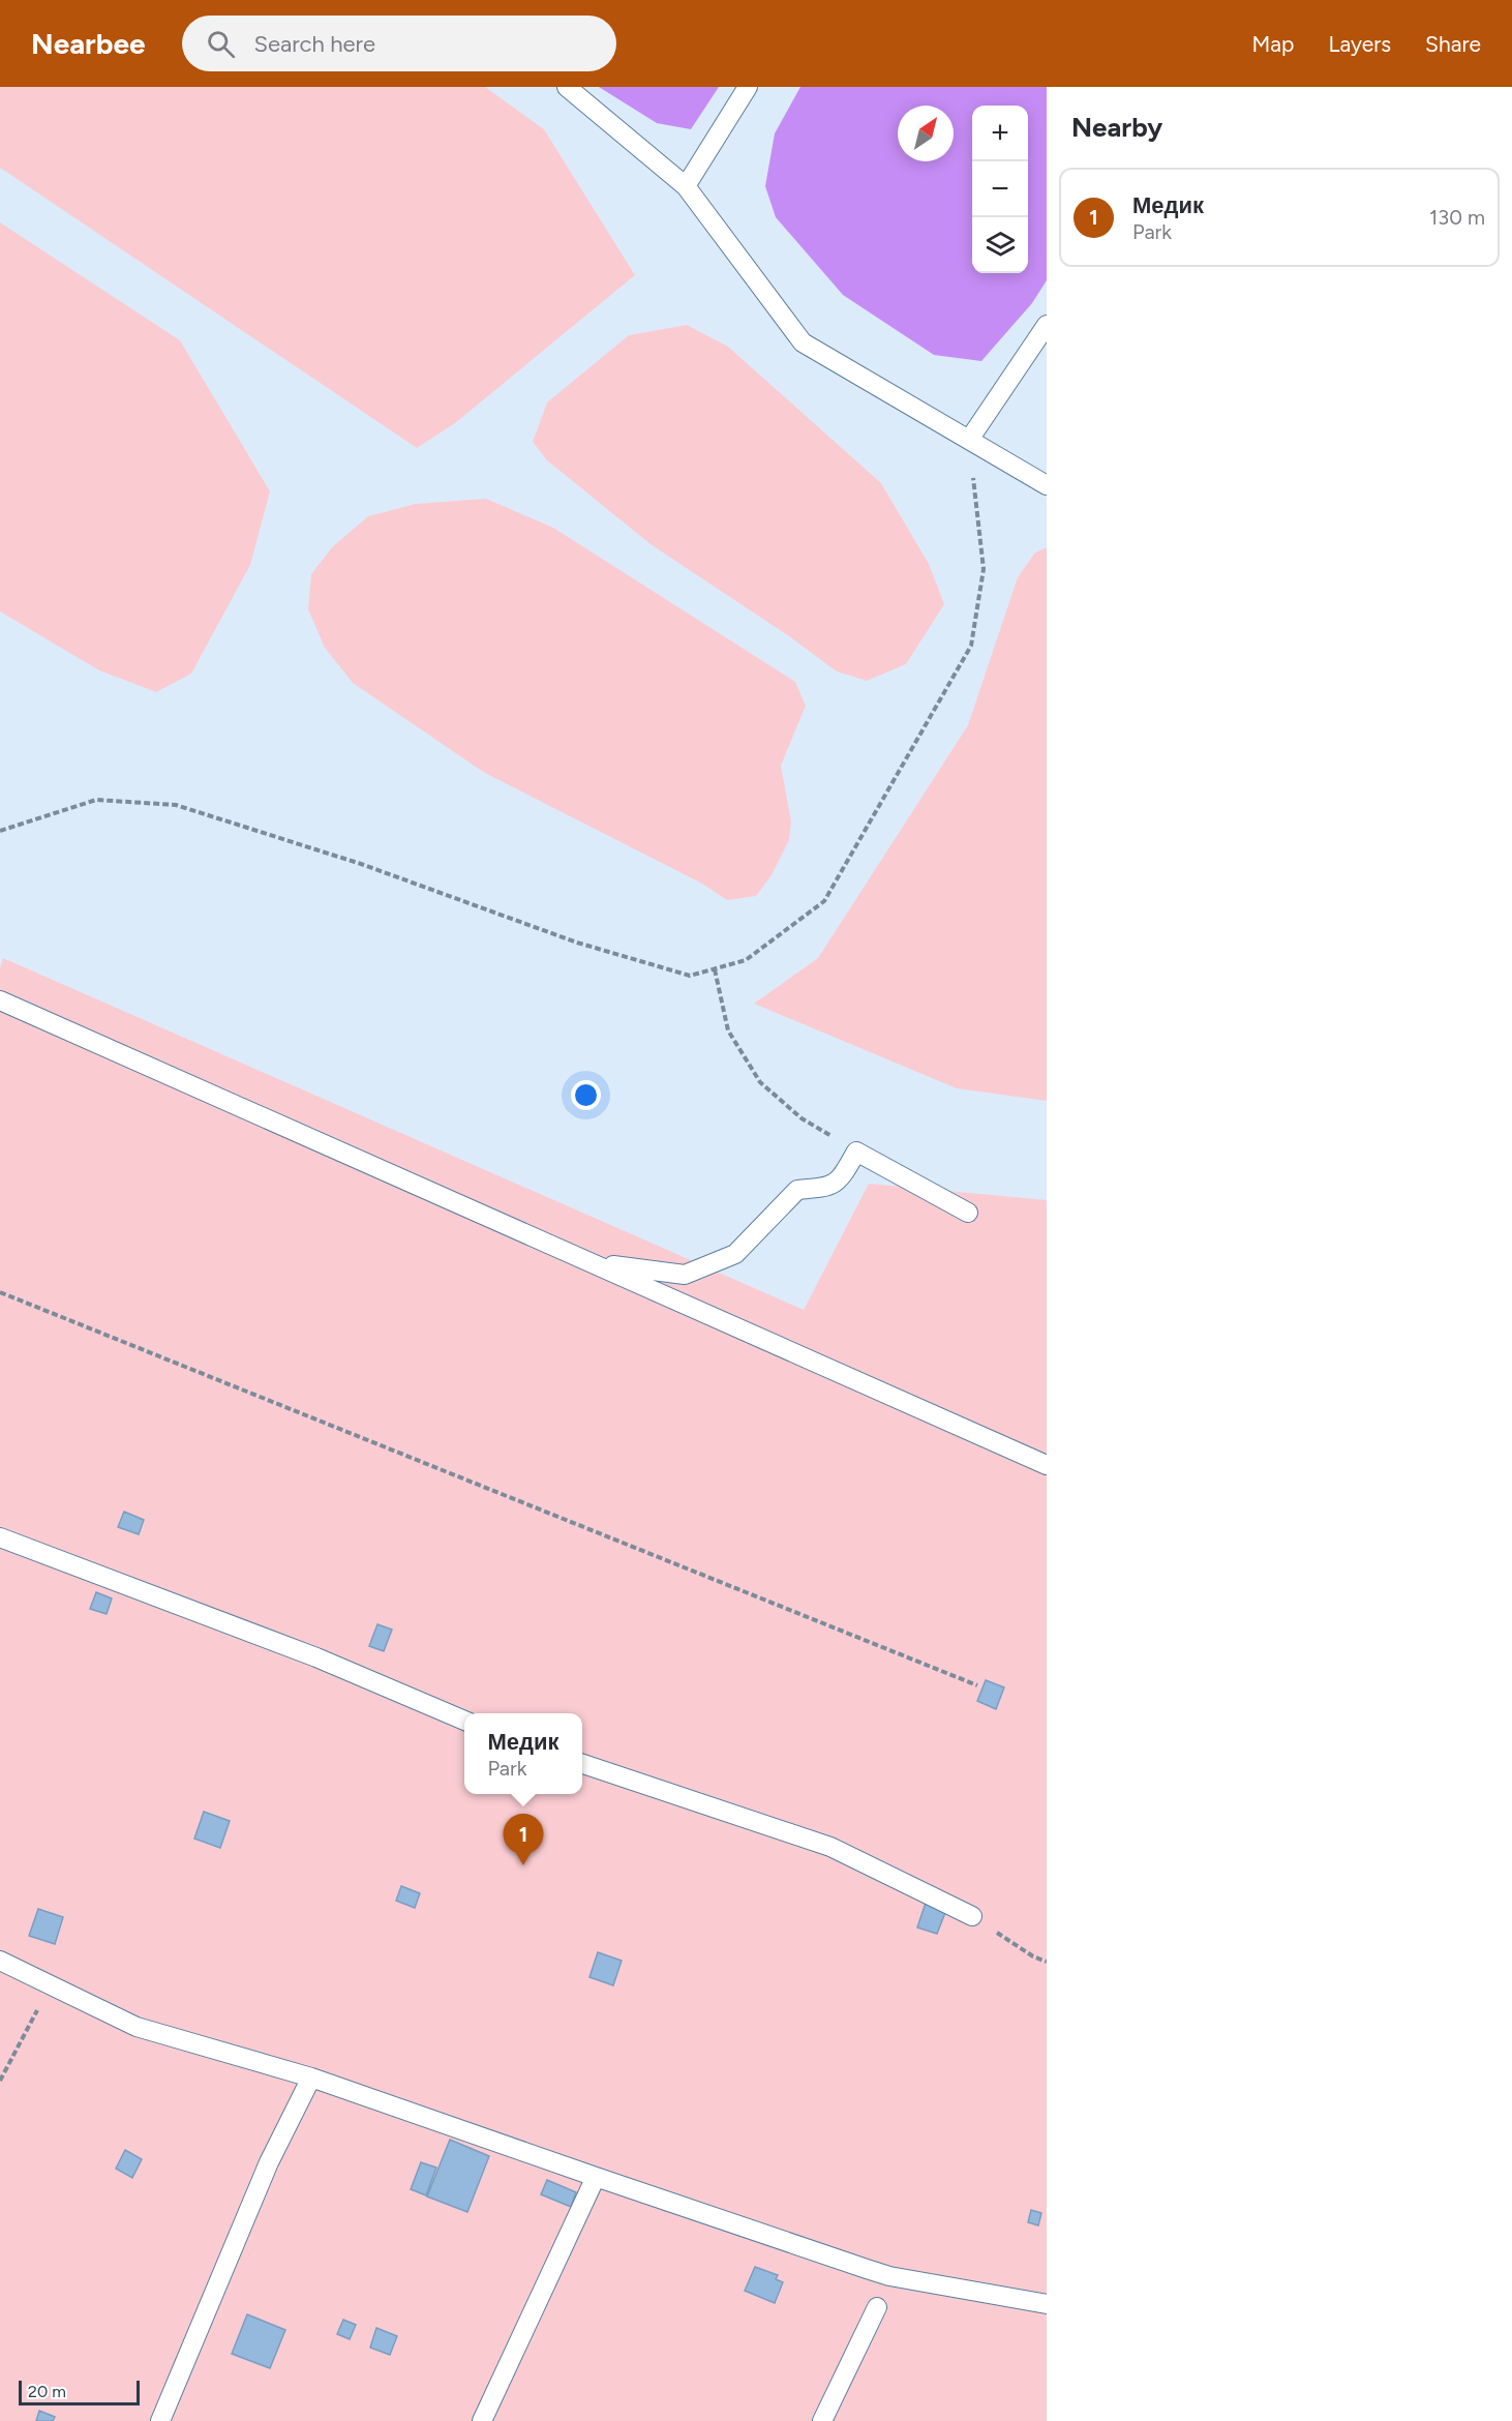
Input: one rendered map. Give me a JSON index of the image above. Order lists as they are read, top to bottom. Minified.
{"scale_bar":"20 m","north":"top right","page":{"header":"Nearbee","search":"Search here","nav":["Map","Layers","Share"],"heading":"Nearby","map_buttons":["+","−"],"list":[{"mark":"1","name":"Медик","note":"Park","value":"130 m"}],"popup":["Медик","Park"],"pins":"1","scale":"20 m"}}
